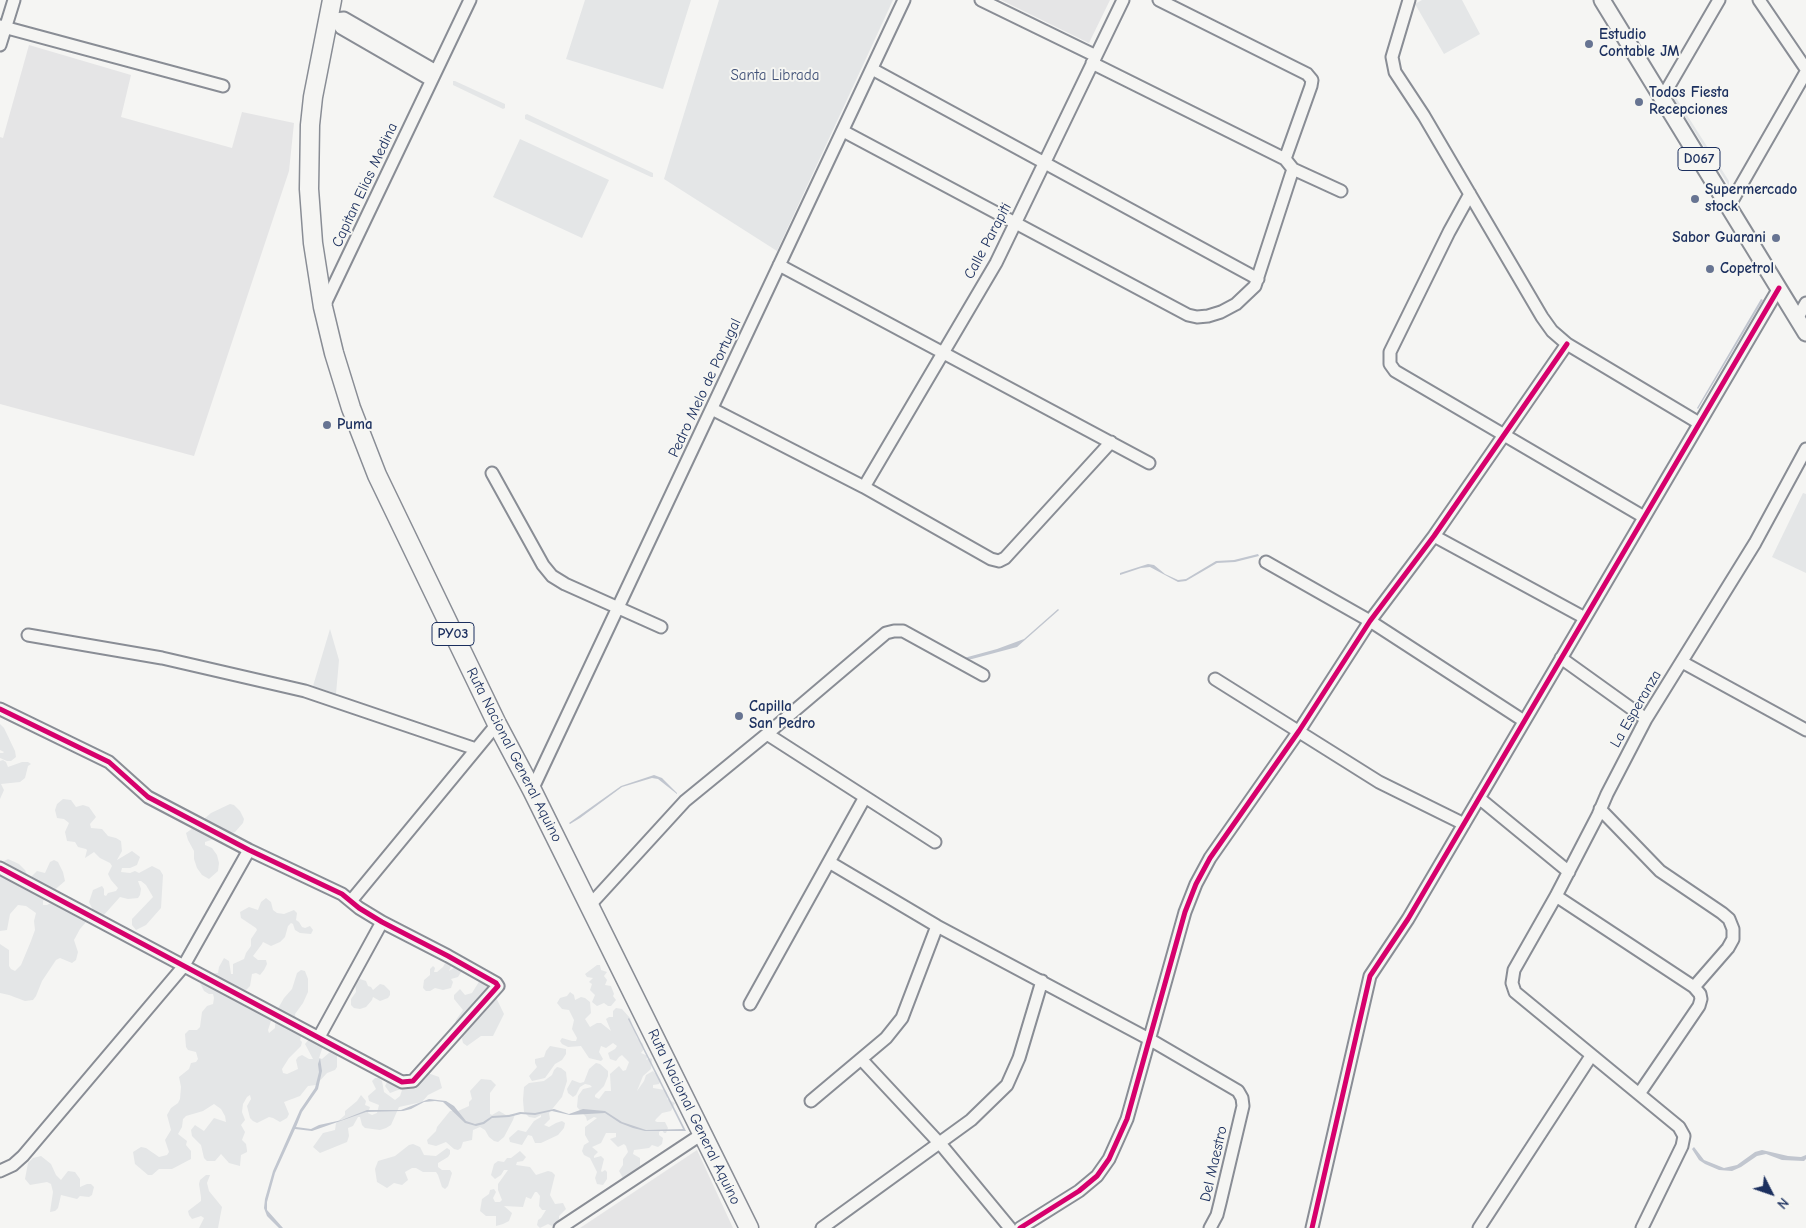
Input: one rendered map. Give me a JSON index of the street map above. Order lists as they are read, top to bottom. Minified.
{"streets":{"highway":["PY03","Ruta Nacional General Aquino"],"main road":["D067"],"street":["Capitan Elias Medina","Calle Parapiti","Pedro Melo de Portugal","La Esperanza","Del Maestro"]},"crossings":[["Capitan Elias Medina","Ruta Nacional General Aquino"],["Pedro Melo de Portugal","Ruta Nacional General Aquino"]],"parks":["Santa Librada"],"places":["Estudio Contable JM","Todos Fiesta Recepciones","Supermercado stock","Sabor Guarani","Copetrol","Puma","Capilla San Pedro"],"north":"bottom right"}
